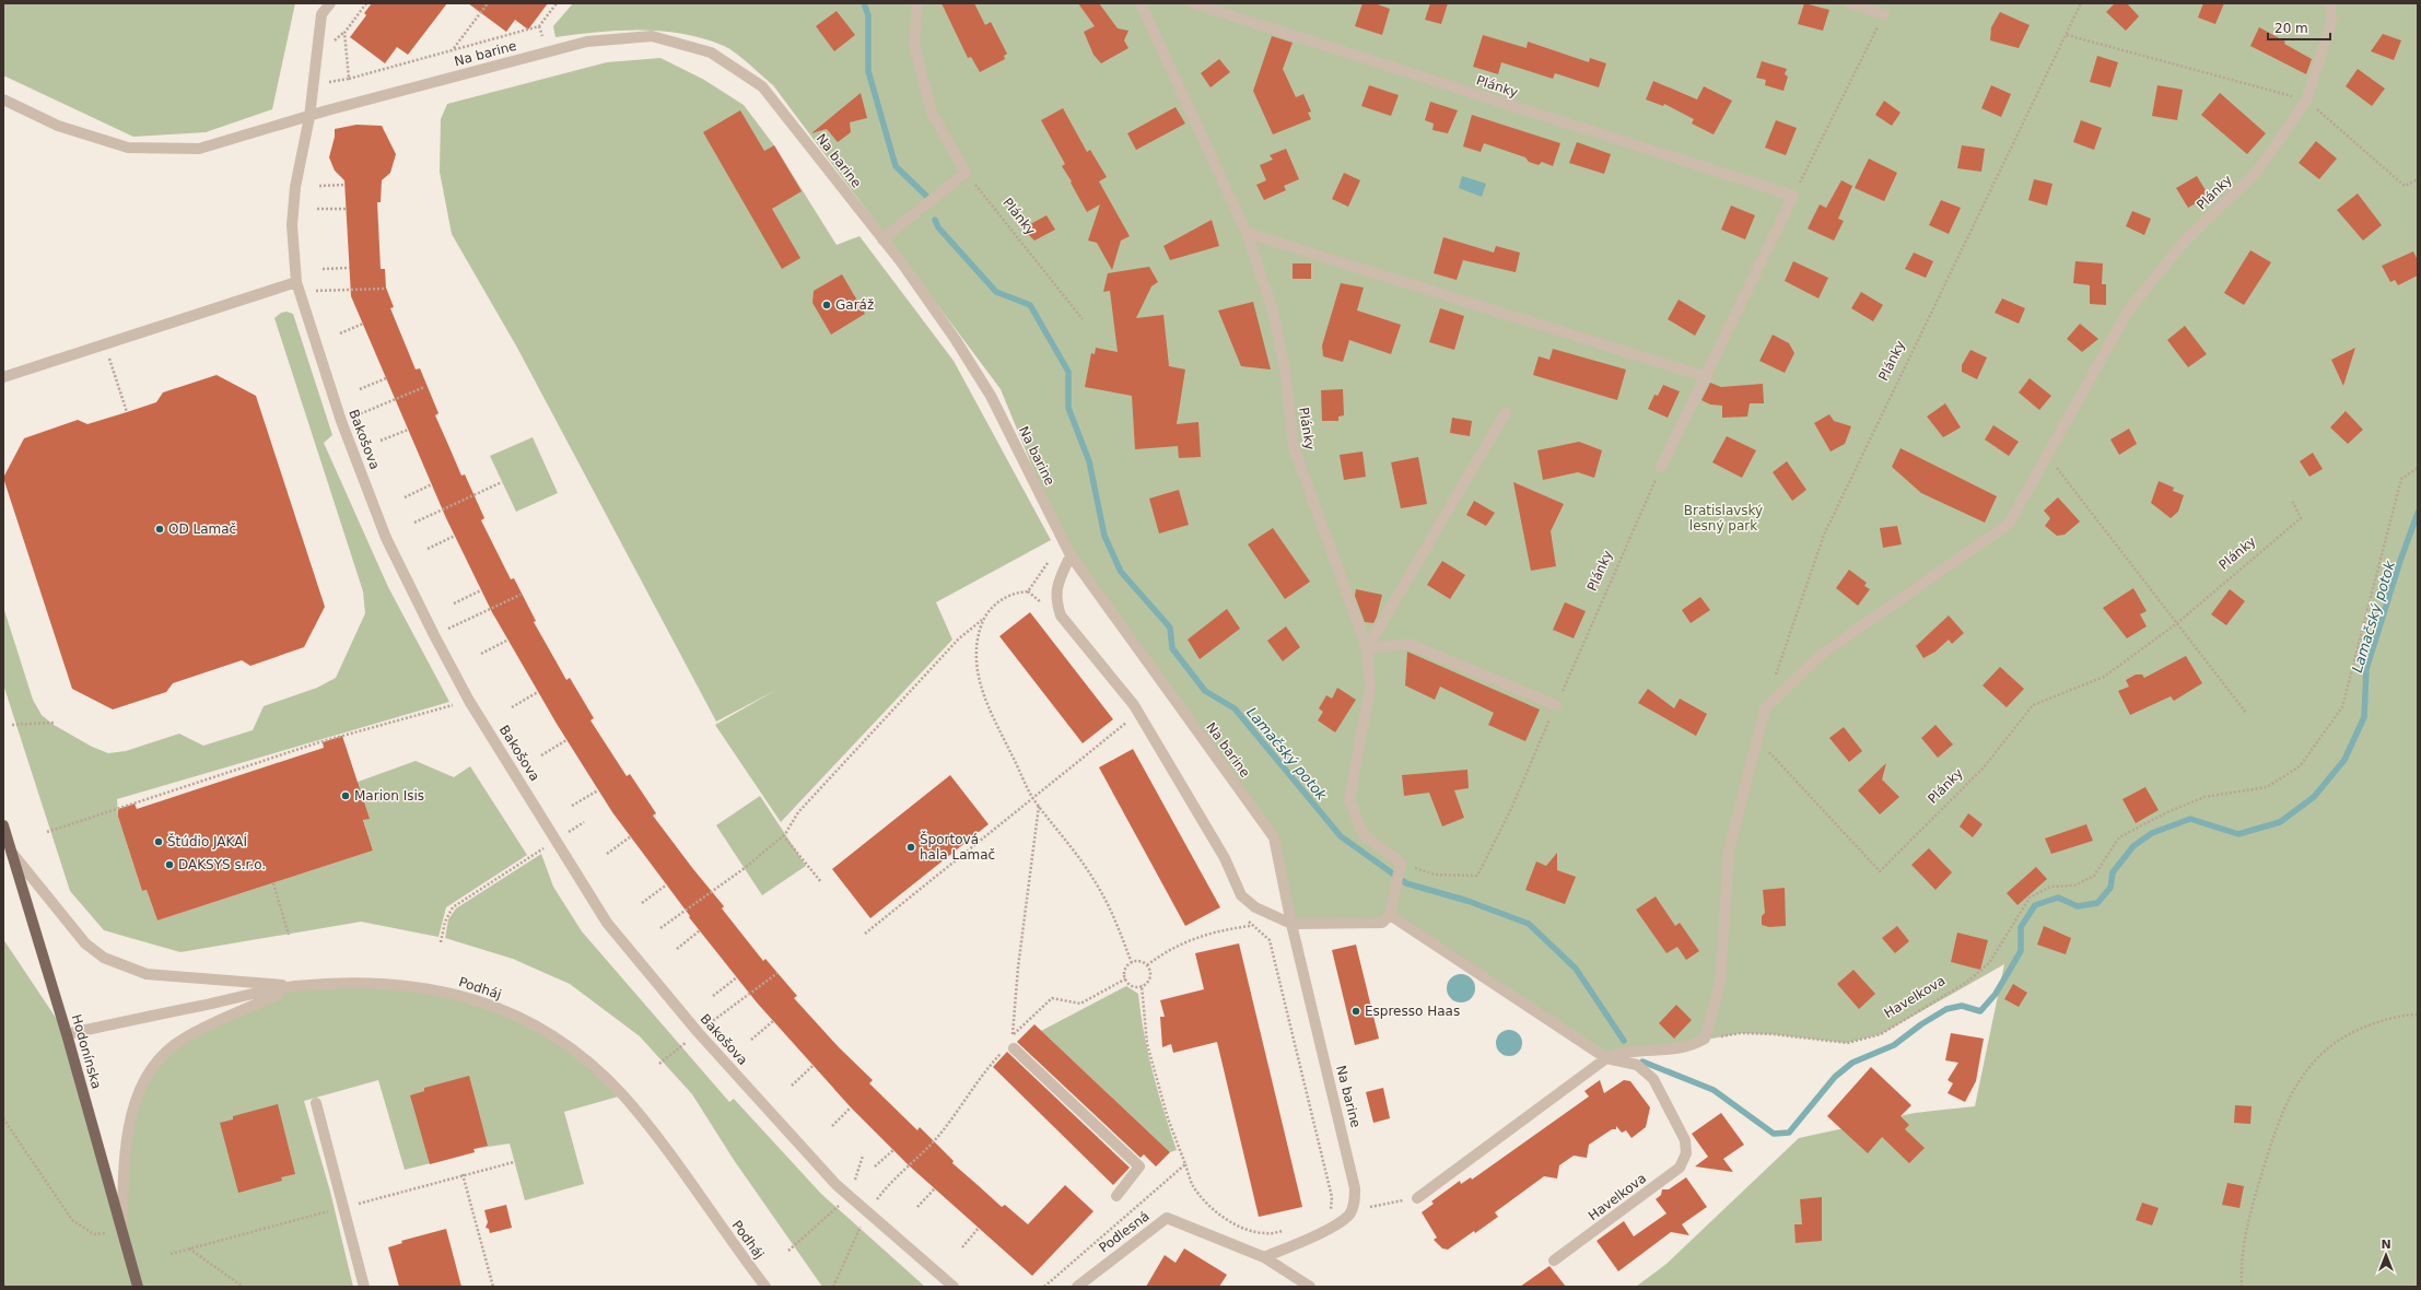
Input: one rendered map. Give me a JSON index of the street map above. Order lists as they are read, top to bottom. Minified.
{"streets":{"main road":["Hodonínska"],"street":["Na barine","Plánky","Bakošova","Podháj","Havelkova","Podlesná"]},"crossings":[["Na barine","Bakošova"],["Na barine","Podlesná"],["Plánky","Havelkova"],["Podháj","Hodonínska"]],"water":["Lamačský potok"],"parks":["Bratislavský lesný park"],"places":["Garáž","OD Lamač","Marion Isis","Štúdio JAKAÍ","Športová hala Lamač","DAKSYS s.r.o.","Espresso Haas"],"scale_bar":"20 m","north":"top"}
